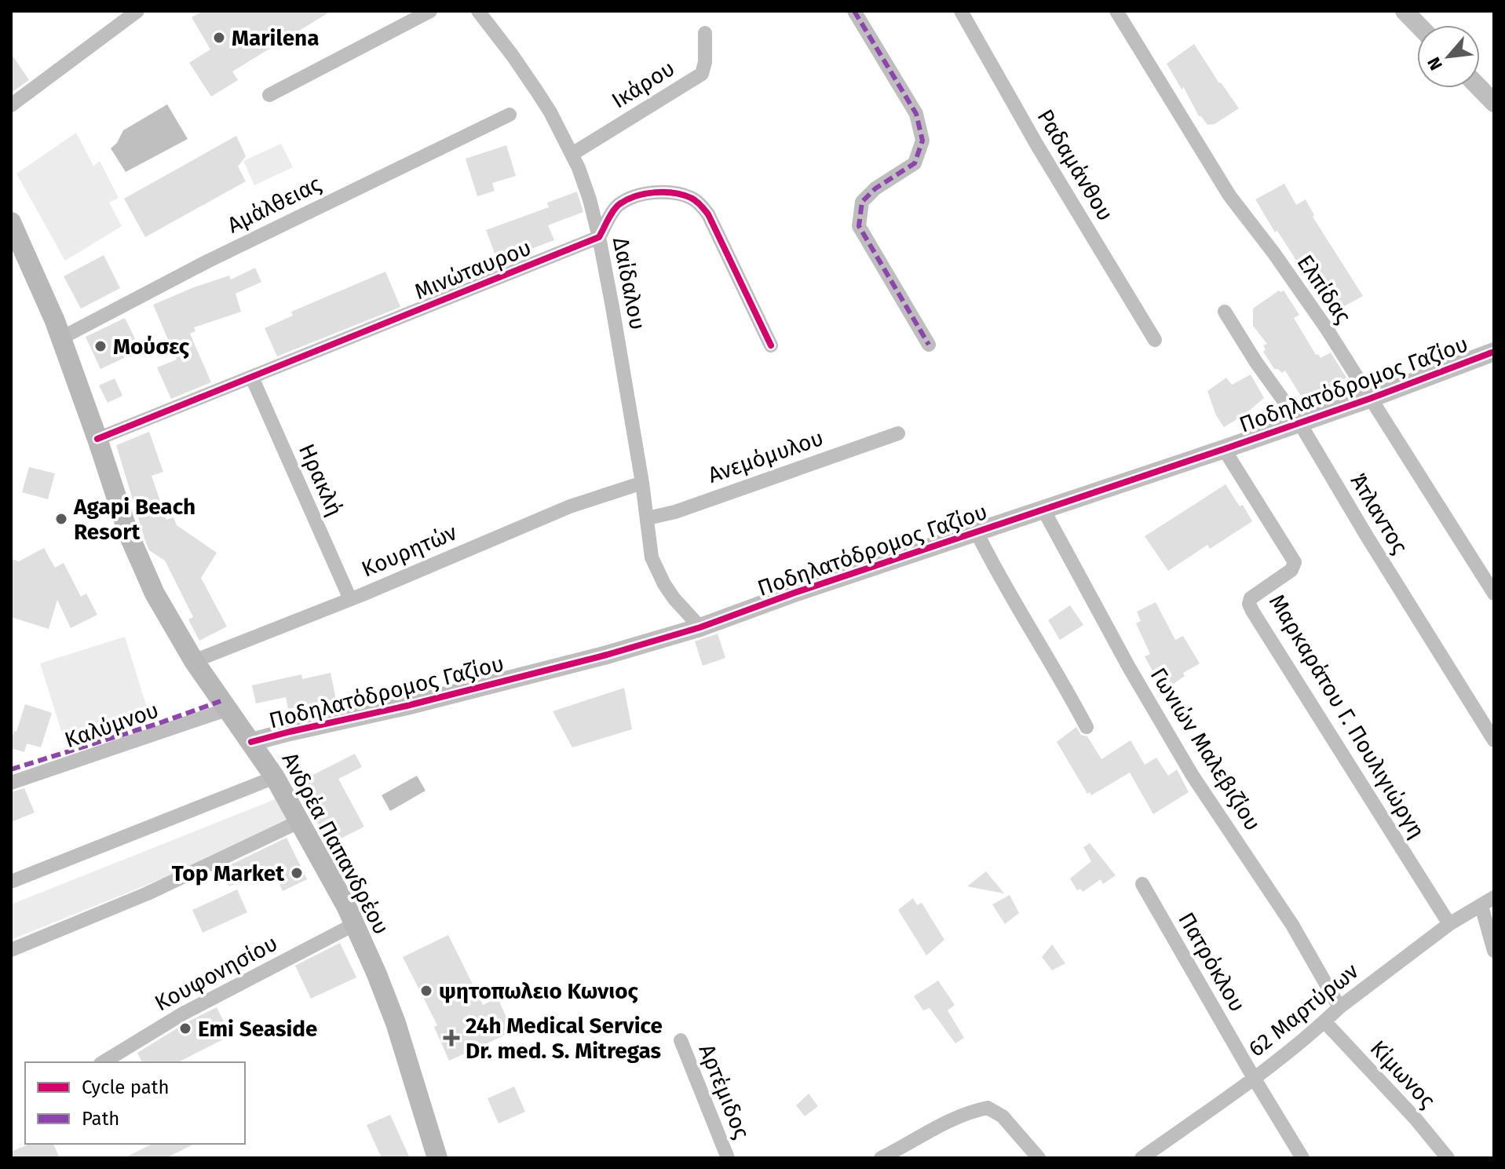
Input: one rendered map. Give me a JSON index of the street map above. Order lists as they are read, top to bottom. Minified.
{"streets":{"main road":["Ανδρέα Παπανδρέου"],"street":["Ικάρου","Ραδαμάνθου","Αμάλθειας","Μινώταυρου","Δαίδαλου","Ελπίδας","Ποδηλατόδρομος Γαζίου","Ανεμόμυλου","Ηρακλή","Άτλαντος","Κουρητών","Μαρκαράτου Γ. Πουλιγιώργη","Καλύμνου","Γωνιών Μαλεβιζίου","Πατρόκλου","Κουφονησίου","62 Μαρτύρων","Κίμωνος","Αρτέμιδος"]},"crossings":[["Ικάρου","Δαίδαλου"],["Αμάλθειας","Ανδρέα Παπανδρέου"],["Μινώταυρου","Δαίδαλου"],["Μινώταυρου","Ηρακλή"],["Μινώταυρου","Ανδρέα Παπανδρέου"],["Δαίδαλου","Ποδηλατόδρομος Γαζίου"],["Δαίδαλου","Ανεμόμυλου"],["Δαίδαλου","Κουρητών"],["Ελπίδας","Ποδηλατόδρομος Γαζίου"],["Ποδηλατόδρομος Γαζίου","Άτλαντος"],["Ποδηλατόδρομος Γαζίου","Μαρκαράτου Γ. Πουλιγιώργη"],["Ποδηλατόδρομος Γαζίου","Γωνιών Μαλεβιζίου"],["Ποδηλατόδρομος Γαζίου","Ανδρέα Παπανδρέου"],["Ηρακλή","Κουρητών"],["Κουρητών","Ανδρέα Παπανδρέου"],["Μαρκαράτου Γ. Πουλιγιώργη","62 Μαρτύρων"],["Καλύμνου","Ανδρέα Παπανδρέου"],["Γωνιών Μαλεβιζίου","62 Μαρτύρων"],["Ανδρέα Παπανδρέου","Κουφονησίου"],["Πατρόκλου","62 Μαρτύρων"],["62 Μαρτύρων","Κίμωνος"]],"places":{"other":["Marilena","Μούσες","Agapi Beach Resort","Top Market","ψητοπωλειο Κωνιος","Emi Seaside"],"health":["24h Medical Service Dr. med. S. Mitregas"]},"legend":["Cycle path","Path"],"north":"bottom left"}
